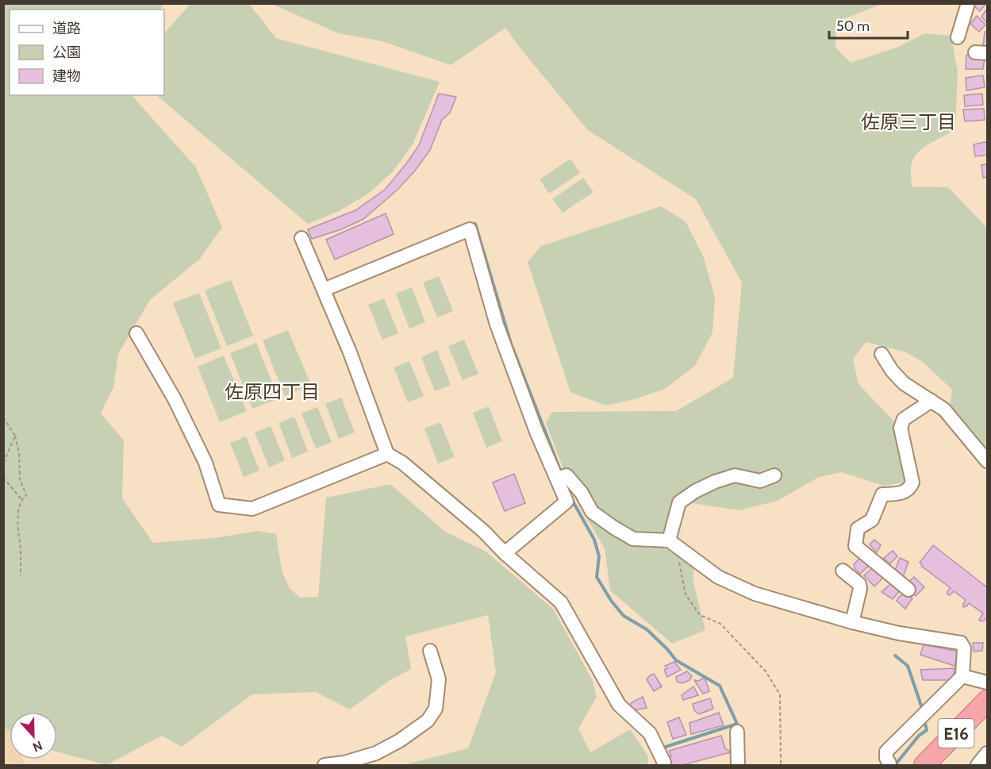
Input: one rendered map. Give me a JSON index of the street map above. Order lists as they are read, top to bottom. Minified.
{"streets":{"highway":["E16"]},"districts":["佐原三丁目","佐原四丁目"],"legend":["道路","公園","建物"],"scale_bar":"50 m","north":"bottom"}
